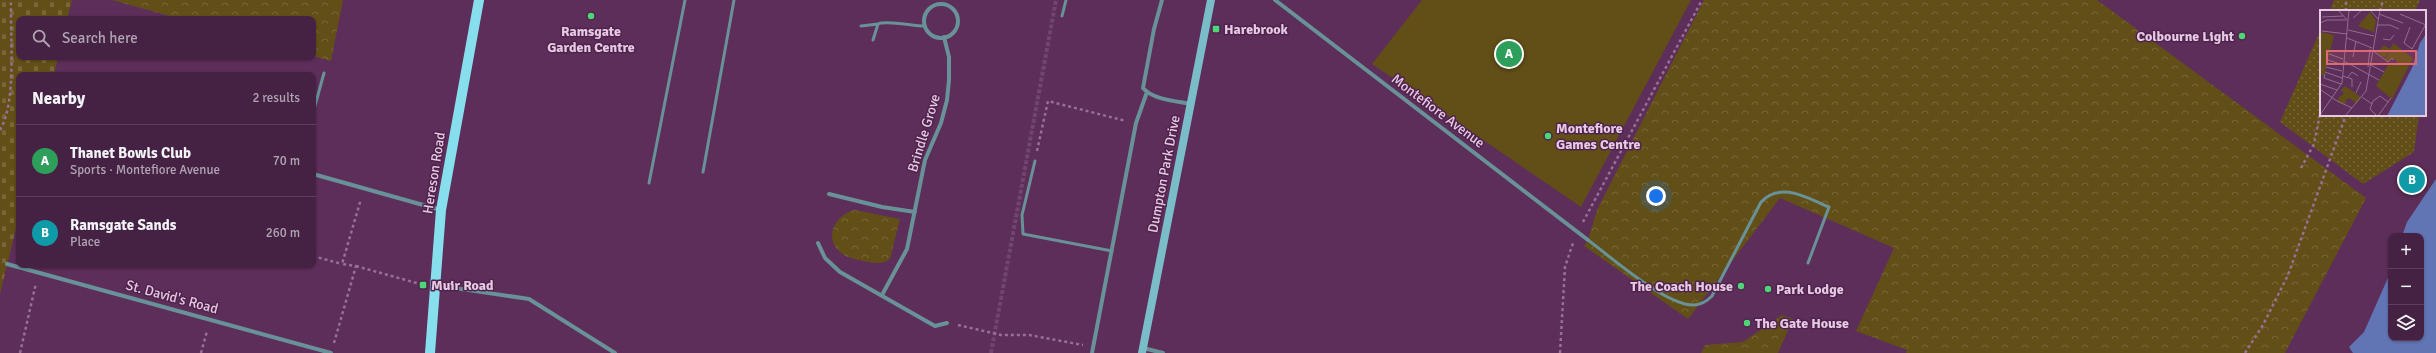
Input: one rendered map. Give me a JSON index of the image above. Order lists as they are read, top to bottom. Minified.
{"streets":{"main road":["Hereson Road"],"street":["Montefiore Avenue","Brindle Grove","Dumpton Park Drive","St. David's Road"]},"places":{"other":["Ramsgate Garden Centre","Colbourne Light","Montefiore Games Centre","The Coach House","Park Lodge","The Gate House"],"transit":["Harebrook","Muir Road"]},"page":{"search":"Search here","pins":["A","B"],"heading":["Nearby","2 results"],"list":[{"mark":"A","name":"Thanet Bowls Club","note":"Sports · Montefiore Avenue","value":"70 m"},{"mark":"B","name":"Ramsgate Sands","note":"Place","value":"260 m"}],"map_buttons":["+","−"]}}
